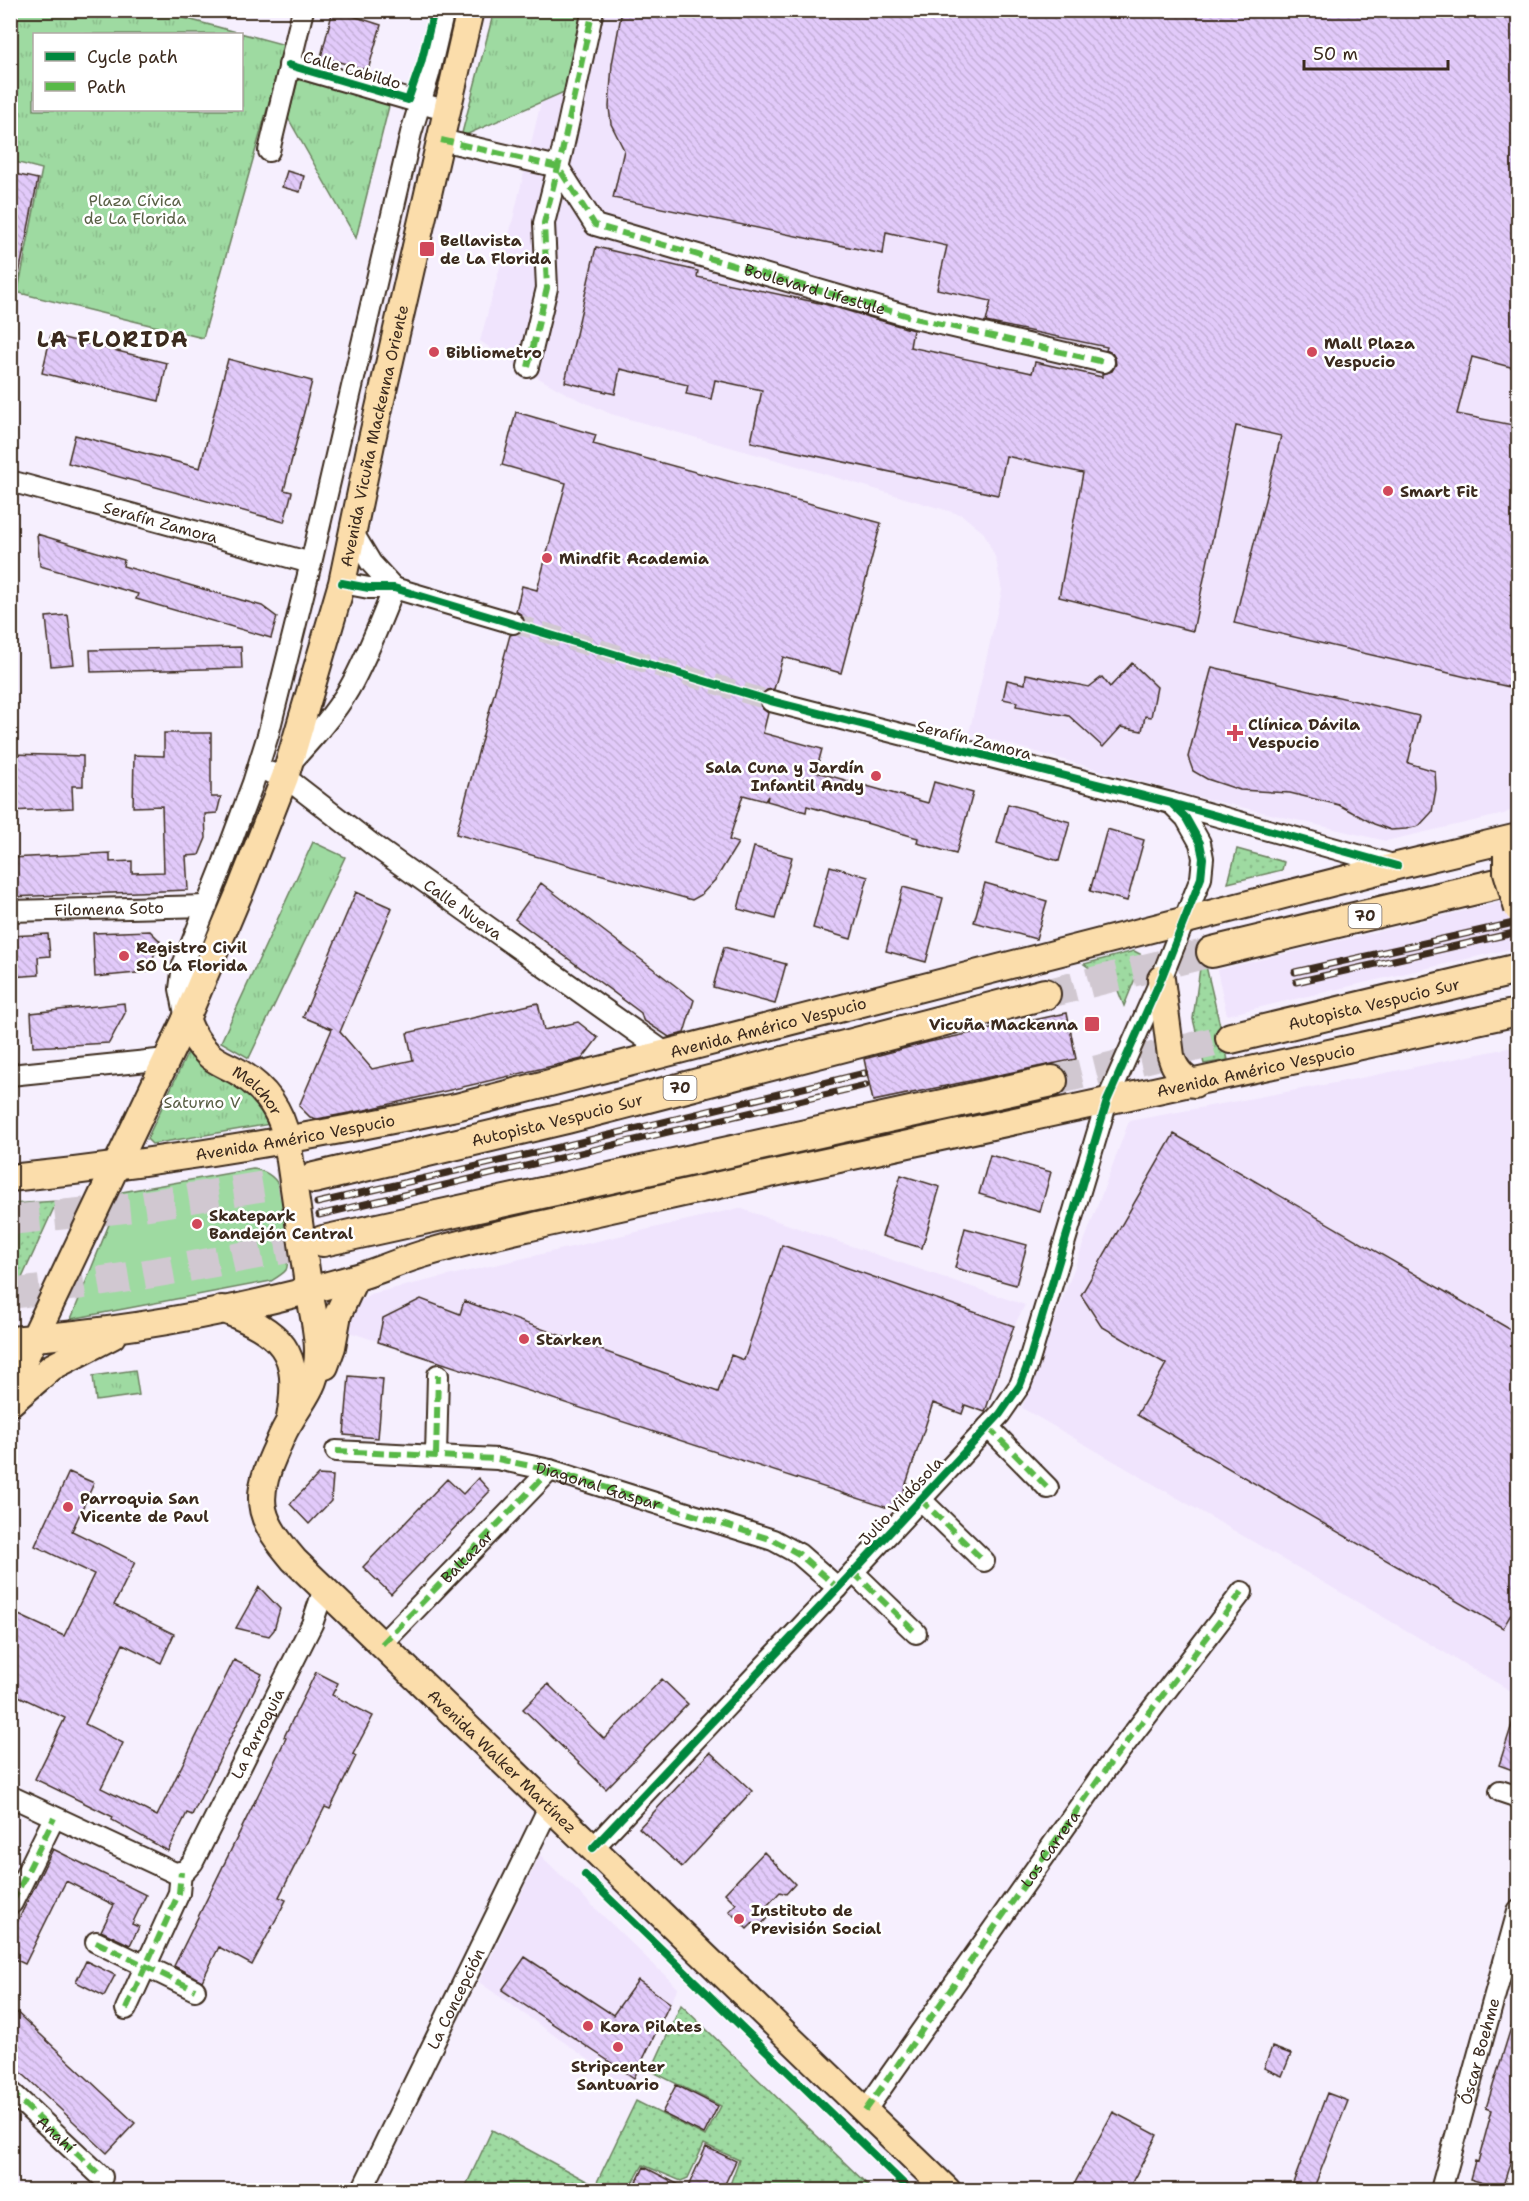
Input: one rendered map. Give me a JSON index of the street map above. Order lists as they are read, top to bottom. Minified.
{"streets":{"highway":["70","Autopista Vespucio Sur"],"main road":["Avenida Vicuña Mackenna Oriente","Avenida Américo Vespucio","Melchor","Avenida Walker Martínez"],"street":["Calle Cabildo","Boulevard Lifestyle","Serafín Zamora","Filomena Soto","Calle Nueva","Diagonal Gaspar","Julio Vildósola","Baltazar","La Parroquia","Los Carrera","La Concepción","Óscar Boehme","Anahí"]},"crossings":[["Calle Cabildo","Avenida Vicuña Mackenna Oriente"],["Avenida Vicuña Mackenna Oriente","Calle Nueva"],["Avenida Vicuña Mackenna Oriente","Avenida Américo Vespucio"],["Avenida Vicuña Mackenna Oriente","Melchor"],["Serafín Zamora","Avenida Américo Vespucio"],["Calle Nueva","Avenida Américo Vespucio"],["70","Avenida Américo Vespucio"],["Avenida Américo Vespucio","Melchor"],["Avenida Américo Vespucio","Julio Vildósola"],["Avenida Américo Vespucio","Avenida Walker Martínez"],["Melchor","Avenida Walker Martínez"],["Diagonal Gaspar","Julio Vildósola"],["Diagonal Gaspar","Baltazar"],["Julio Vildósola","Avenida Walker Martínez"],["Baltazar","Avenida Walker Martínez"],["La Parroquia","Avenida Walker Martínez"],["Avenida Walker Martínez","Los Carrera"],["Avenida Walker Martínez","La Concepción"]],"districts":["LA FLORIDA"],"parks":["Plaza Cívica de La Florida","Saturno V"],"places":{"transit":["Bellavista de La Florida","Vicuña Mackenna"],"other":["Bibliometro","Mall Plaza Vespucio","Smart Fit","Mindfit Academia","Sala Cuna y Jardín Infantil Andy","Registro Civil SO La Florida","Skatepark Bandejón Central","Starken","Parroquia San Vicente de Paul","Instituto de Previsión Social","Kora Pilates","Stripcenter Santuario"],"health":["Clínica Dávila Vespucio"]},"legend":["Cycle path","Path"],"scale_bar":"50 m"}
